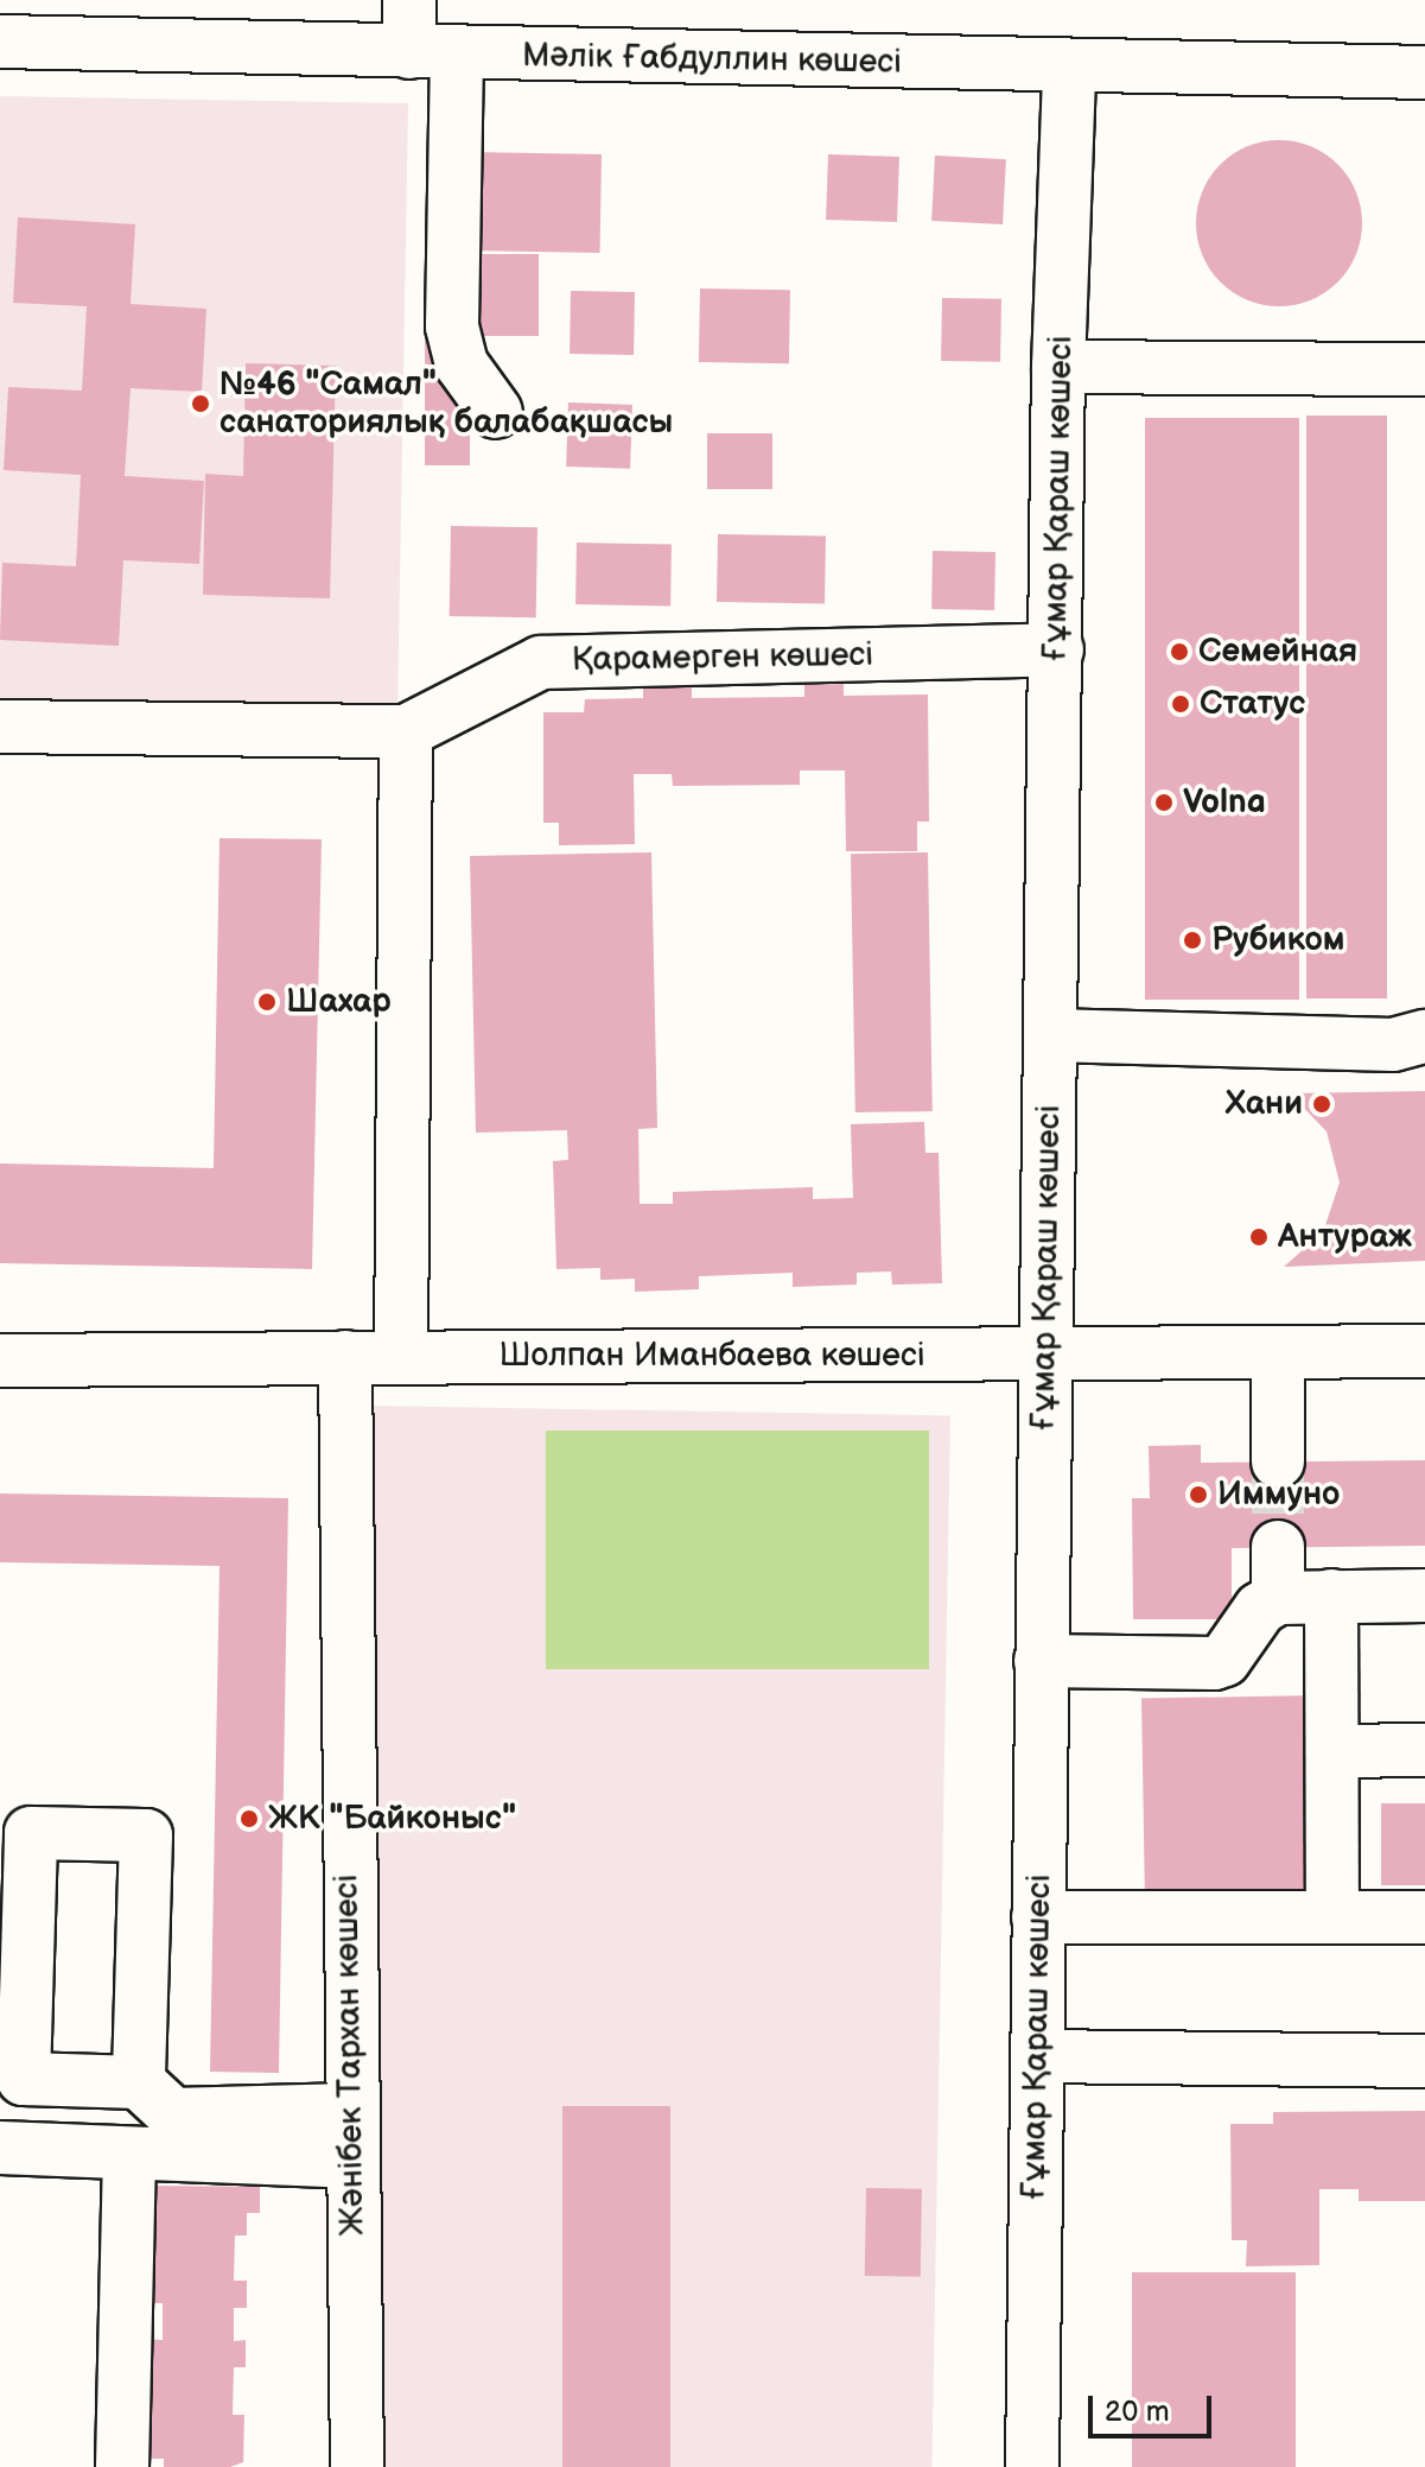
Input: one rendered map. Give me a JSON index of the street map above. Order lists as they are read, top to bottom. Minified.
{"streets":{"street":["Мәлік Ғабдуллин көшесі","Ғұмар Қараш көшесі","Қарамерген көшесі","Шолпан Иманбаева көшесі","Жәнібек Тархан көшесі"]},"crossings":[["Мәлік Ғабдуллин көшесі","Ғұмар Қараш көшесі"],["Ғұмар Қараш көшесі","Қарамерген көшесі"],["Ғұмар Қараш көшесі","Шолпан Иманбаева көшесі"],["Шолпан Иманбаева көшесі","Жәнібек Тархан көшесі"]],"places":["№46 \"Самал\" санаториялық балабақшасы","Семейная","Статус","Volna","Рубиком","Шахар","Хани","Антураж","Иммуно","ЖК \"Байконыс\""],"scale_bar":"20 m"}
